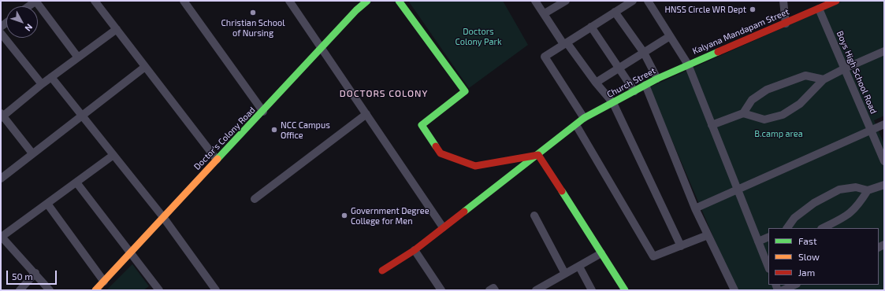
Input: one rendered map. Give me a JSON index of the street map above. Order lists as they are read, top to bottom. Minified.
{"streets":{"street":["Kalyana Mandapam Street","Boys High School Road","Church Street","Doctor's Colony Road"]},"crossings":[["Kalyana Mandapam Street","Boys High School Road"],["Kalyana Mandapam Street","Church Street"]],"districts":["DOCTORS COLONY"],"parks":["Doctors Colony Park","B.camp area"],"places":["HNSS Circle WR Dept","Christian School of Nursing","NCC Campus Office","Government Degree College for Men"],"legend":["Fast","Slow","Jam"],"scale_bar":"50 m","north":"bottom right"}
